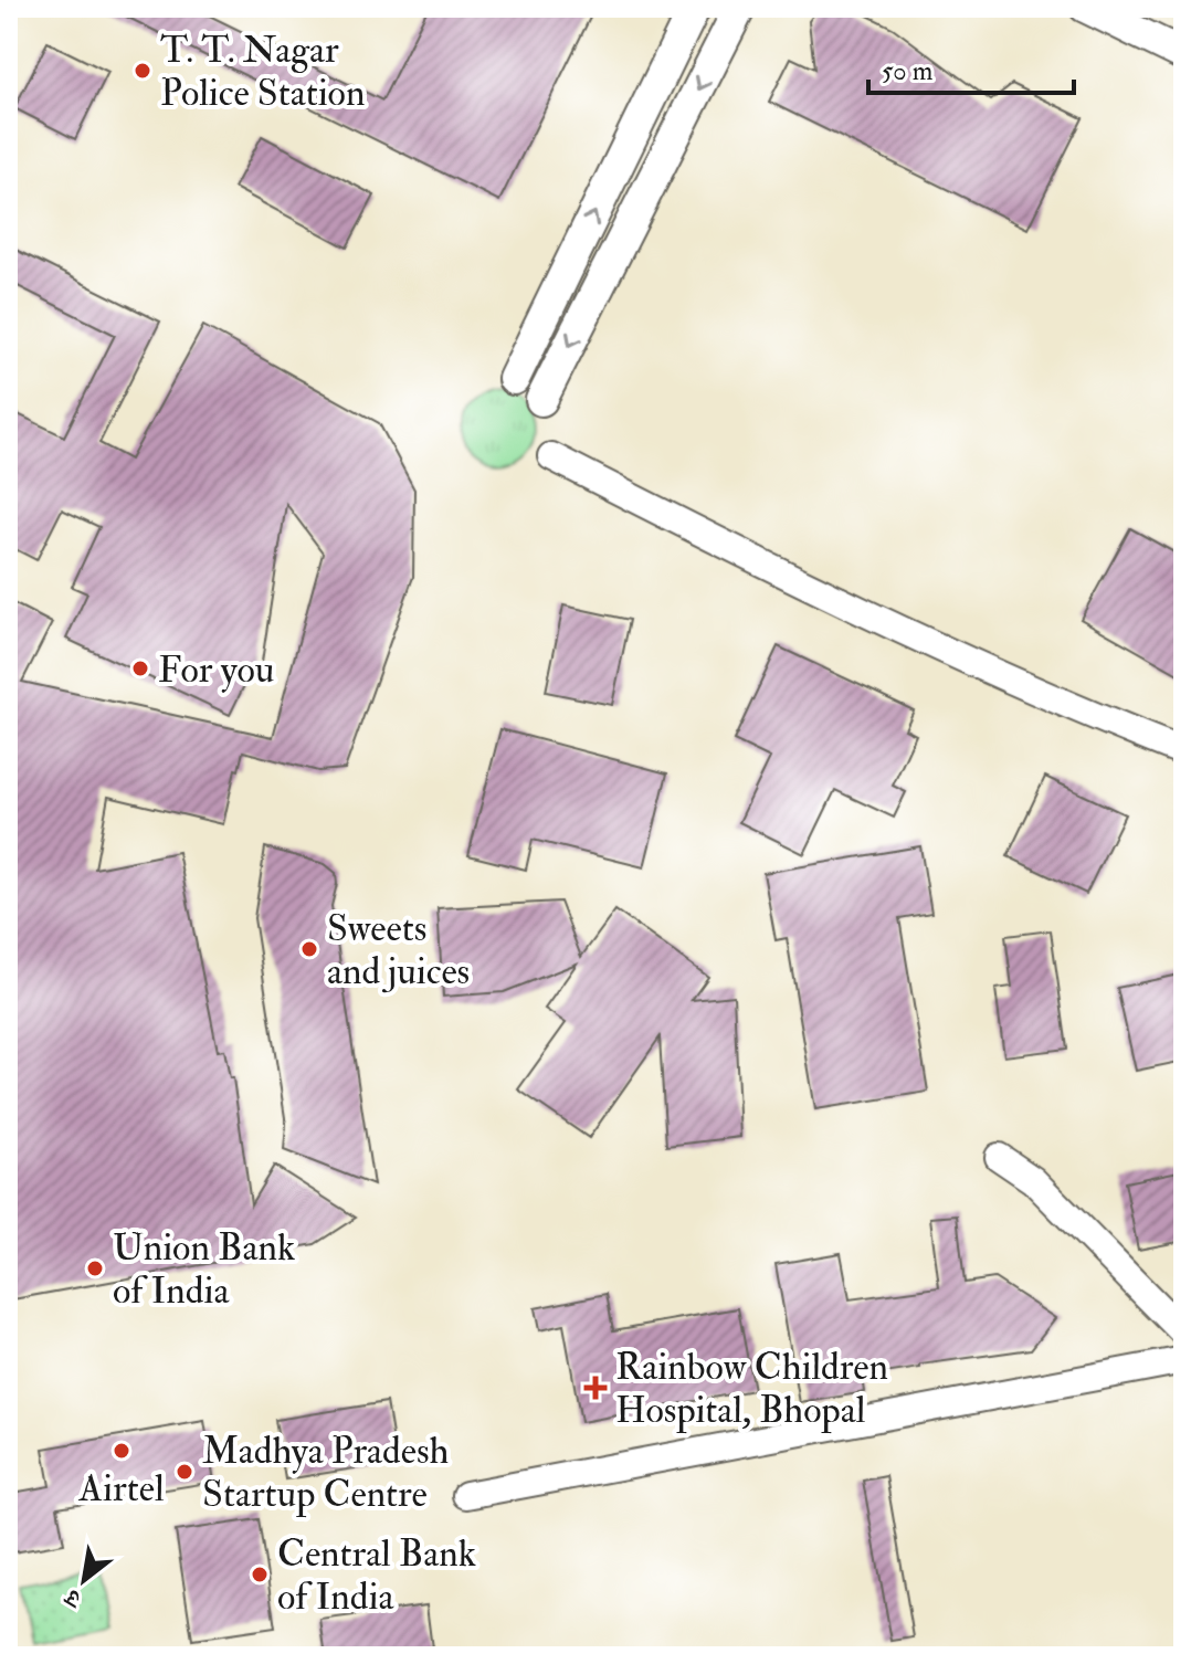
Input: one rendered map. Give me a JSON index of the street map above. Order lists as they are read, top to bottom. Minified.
{"places":{"other":["T. T. Nagar Police Station","For you","Sweets and juices","Union Bank of India","Airtel","Madhya Pradesh Startup Centre","Central Bank of India"],"health":["Rainbow Children Hospital, Bhopal"]},"scale_bar":"50 m","north":"bottom left"}
